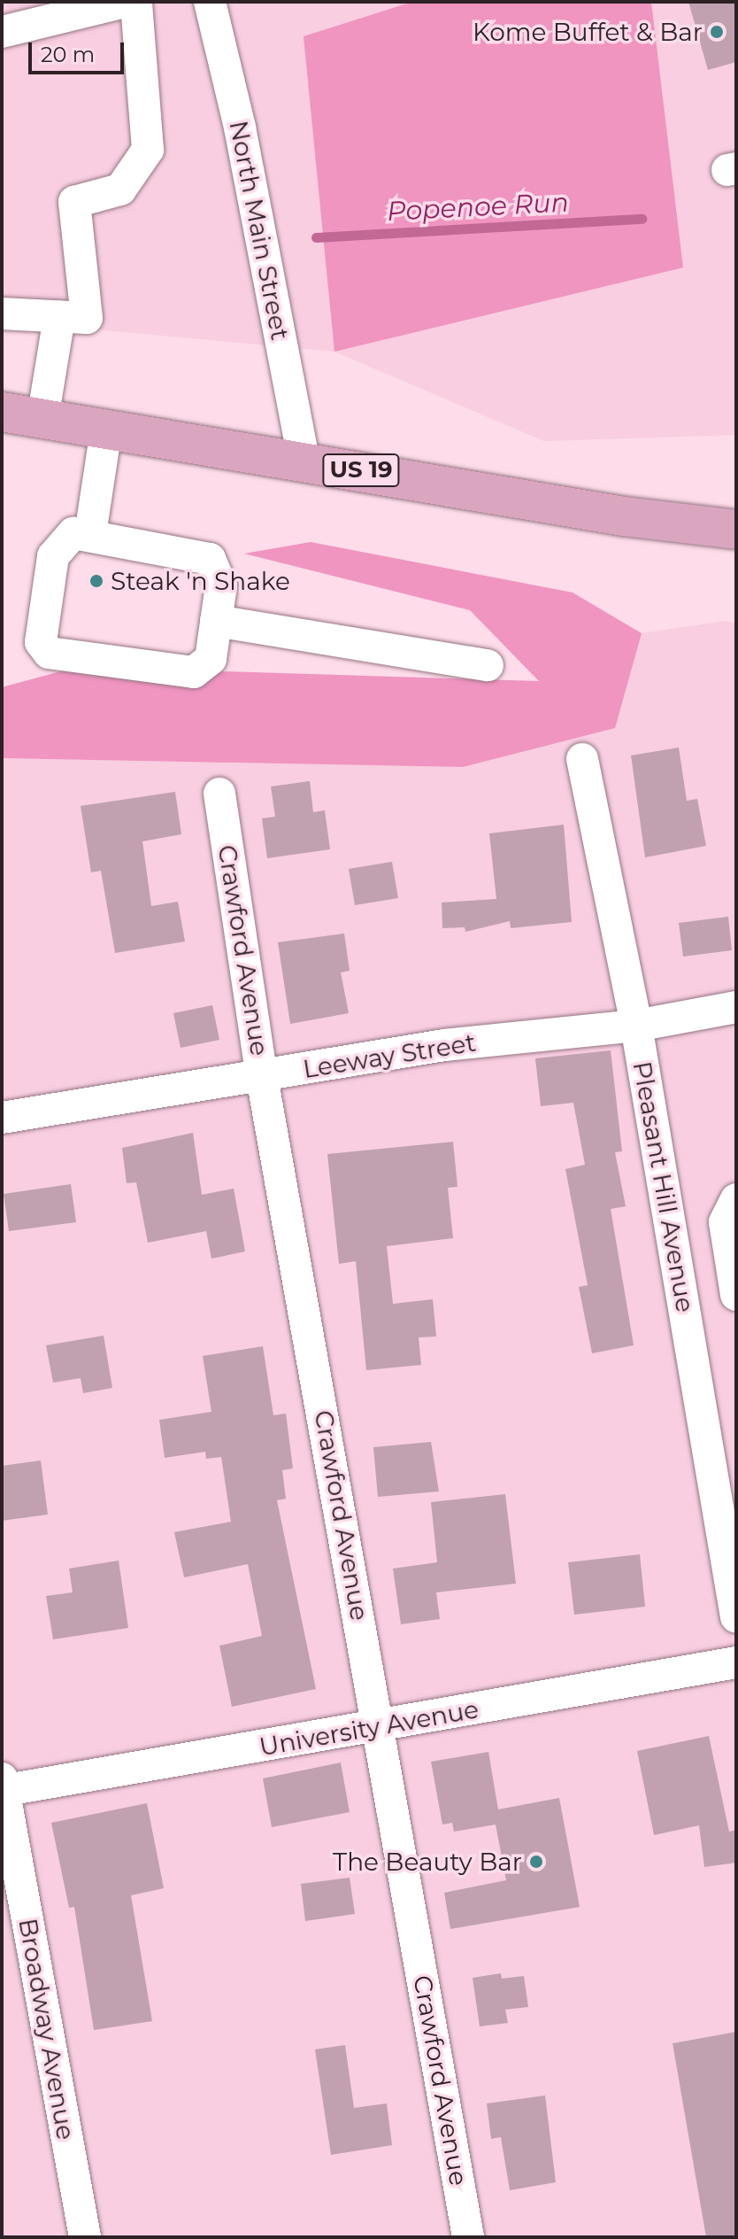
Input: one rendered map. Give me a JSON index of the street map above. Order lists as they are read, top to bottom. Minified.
{"streets":{"main road":["US 19"],"street":["North Main Street","Crawford Avenue","Leeway Street","Pleasant Hill Avenue","University Avenue","Broadway Avenue"]},"crossings":[["North Main Street","US 19"],["Crawford Avenue","Leeway Street"],["Crawford Avenue","University Avenue"],["Leeway Street","Pleasant Hill Avenue"],["University Avenue","Broadway Avenue"]],"water":["Popenoe Run"],"places":["Kome Buffet & Bar","Steak 'n Shake","The Beauty Bar"],"scale_bar":"20 m"}
